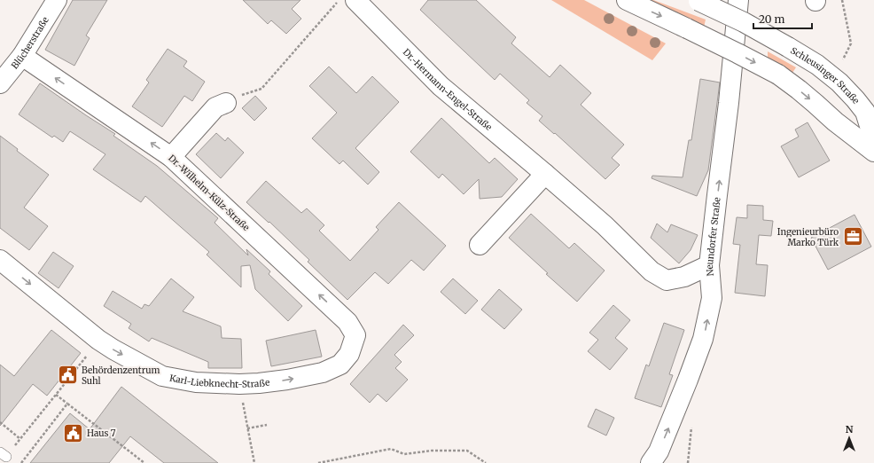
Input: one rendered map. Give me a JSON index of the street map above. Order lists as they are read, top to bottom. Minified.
{"streets":{"street":["Blücherstraße","Schleusinger Straße","Dr.-Hermann-Engel-Straße","Dr.-Wilhelm-Külz-Straße","Neundorfer Straße","Karl-Liebknecht-Straße"]},"crossings":[["Blücherstraße","Dr.-Wilhelm-Külz-Straße"],["Dr.-Hermann-Engel-Straße","Neundorfer Straße"],["Dr.-Wilhelm-Külz-Straße","Karl-Liebknecht-Straße"]],"one_way":["Dr.-Wilhelm-Külz-Straße","Neundorfer Straße","Karl-Liebknecht-Straße"],"places":{"office":["Ingenieurbüro Marko Türk"],"public building":["Behördenzentrum Suhl","Haus 7"]},"scale_bar":"20 m","north":"top"}
